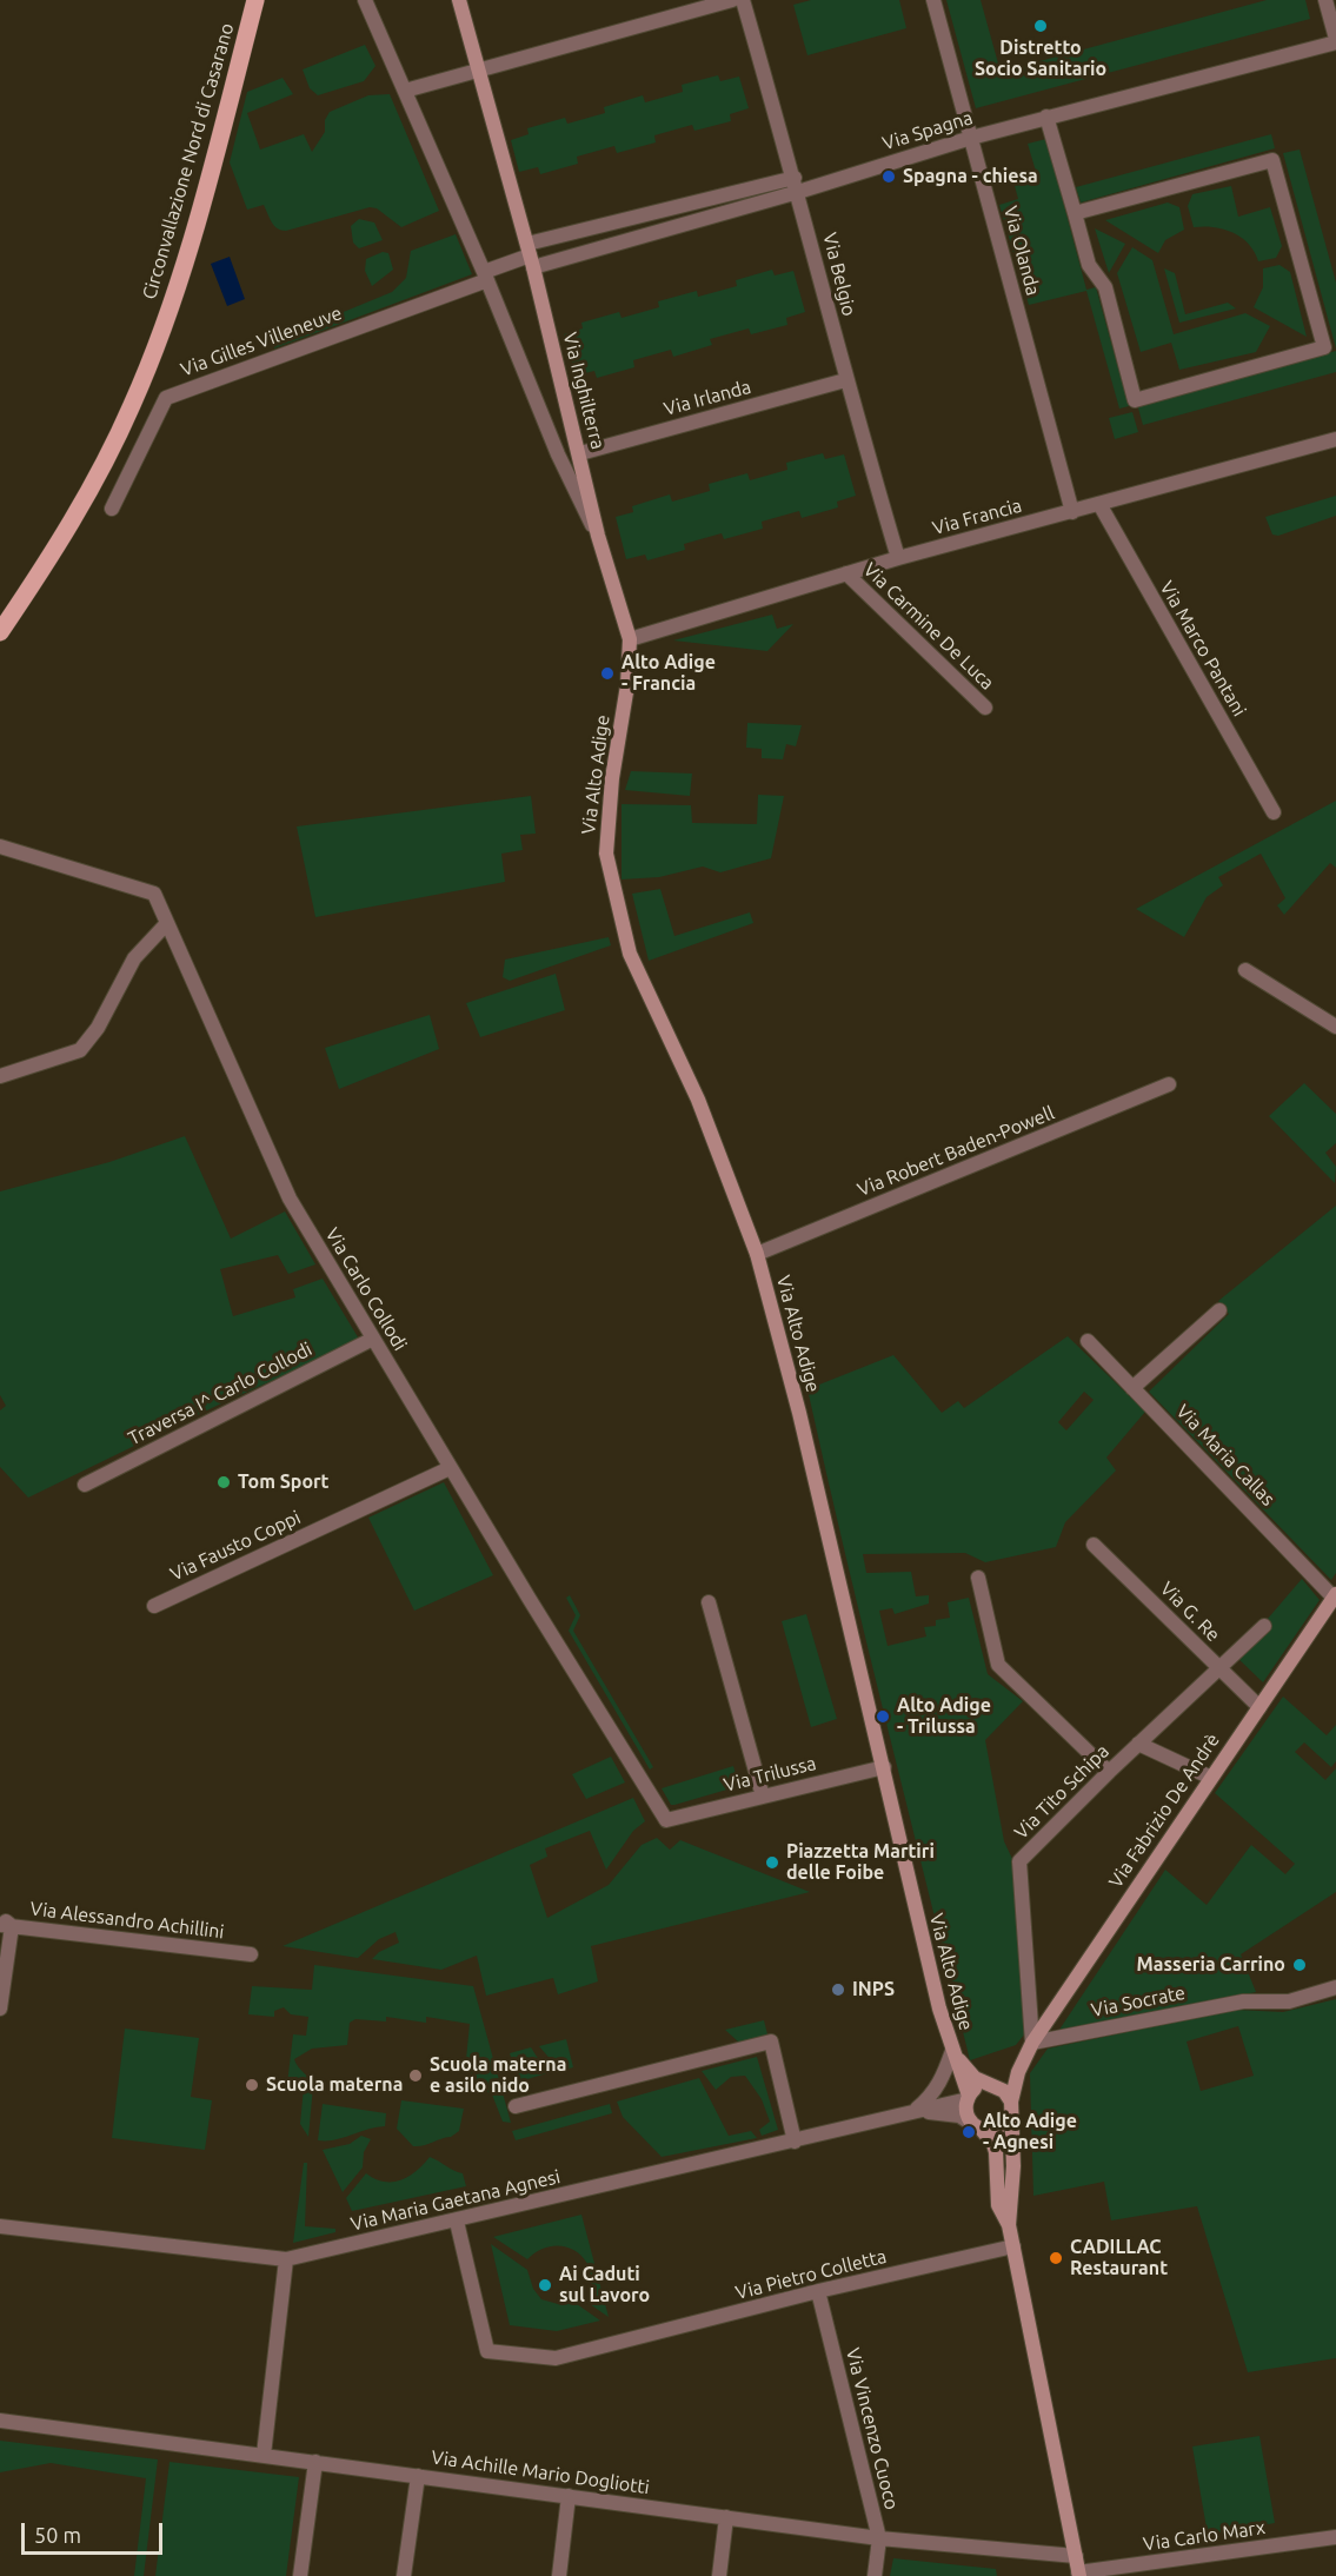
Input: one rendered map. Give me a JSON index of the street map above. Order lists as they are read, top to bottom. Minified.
{"streets":{"main road":["Circonvallazione Nord di Casarano"],"street":["Via Spagna","Via Olanda","Via Belgio","Via Gilles Villeneuve","Via Inghilterra","Via Irlanda","Via Francia","Via Carmine De Luca","Via Marco Pantani","Via Alto Adige","Via Robert Baden-Powell","Via Carlo Collodi","Traversa I^ Carlo Collodi","Via Maria Callas","Via Fausto Coppi","Via G. Re","Via Trilussa","Via Tito Schipa","Via Fabrizio De Andrè","Via Alessandro Achillini","Via Socrate","Via Maria Gaetana Agnesi","Via Pietro Colletta","Via Vincenzo Cuoco","Via Achille Mario Dogliotti","Via Carlo Marx"]},"crossings":[["Via Spagna","Via Olanda"],["Via Spagna","Via Belgio"],["Via Spagna","Via Inghilterra"],["Via Olanda","Via Francia"],["Via Belgio","Via Irlanda"],["Via Belgio","Via Francia"],["Via Gilles Villeneuve","Via Inghilterra"],["Via Inghilterra","Via Irlanda"],["Via Inghilterra","Via Francia"],["Via Inghilterra","Via Alto Adige"],["Via Francia","Via Carmine De Luca"],["Via Francia","Via Marco Pantani"],["Via Francia","Via Alto Adige"],["Via Alto Adige","Via Robert Baden-Powell"],["Via Alto Adige","Via Trilussa"],["Via Alto Adige","Via Fabrizio De Andrè"],["Via Alto Adige","Via Maria Gaetana Agnesi"],["Via Alto Adige","Via Pietro Colletta"],["Via Alto Adige","Via Achille Mario Dogliotti"],["Via Alto Adige","Via Carlo Marx"],["Via Carlo Collodi","Traversa I^ Carlo Collodi"],["Via Carlo Collodi","Via Fausto Coppi"],["Via Carlo Collodi","Via Trilussa"],["Via Maria Callas","Via Fabrizio De Andrè"],["Via G. Re","Via Tito Schipa"],["Via G. Re","Via Fabrizio De Andrè"],["Via Tito Schipa","Via Fabrizio De Andrè"],["Via Tito Schipa","Via Socrate"],["Via Fabrizio De Andrè","Via Socrate"],["Via Fabrizio De Andrè","Via Maria Gaetana Agnesi"],["Via Maria Gaetana Agnesi","Via Pietro Colletta"],["Via Pietro Colletta","Via Vincenzo Cuoco"],["Via Vincenzo Cuoco","Via Achille Mario Dogliotti"]],"places":["Distretto Socio Sanitario","Spagna - chiesa","Alto Adige - Francia","Tom Sport","Alto Adige - Trilussa","Piazzetta Martiri delle Foibe","Masseria Carrino","INPS","Scuola materna e asilo nido","Scuola materna","Alto Adige - Agnesi","CADILLAC Restaurant","Ai Caduti sul Lavoro"],"scale_bar":"50 m"}
